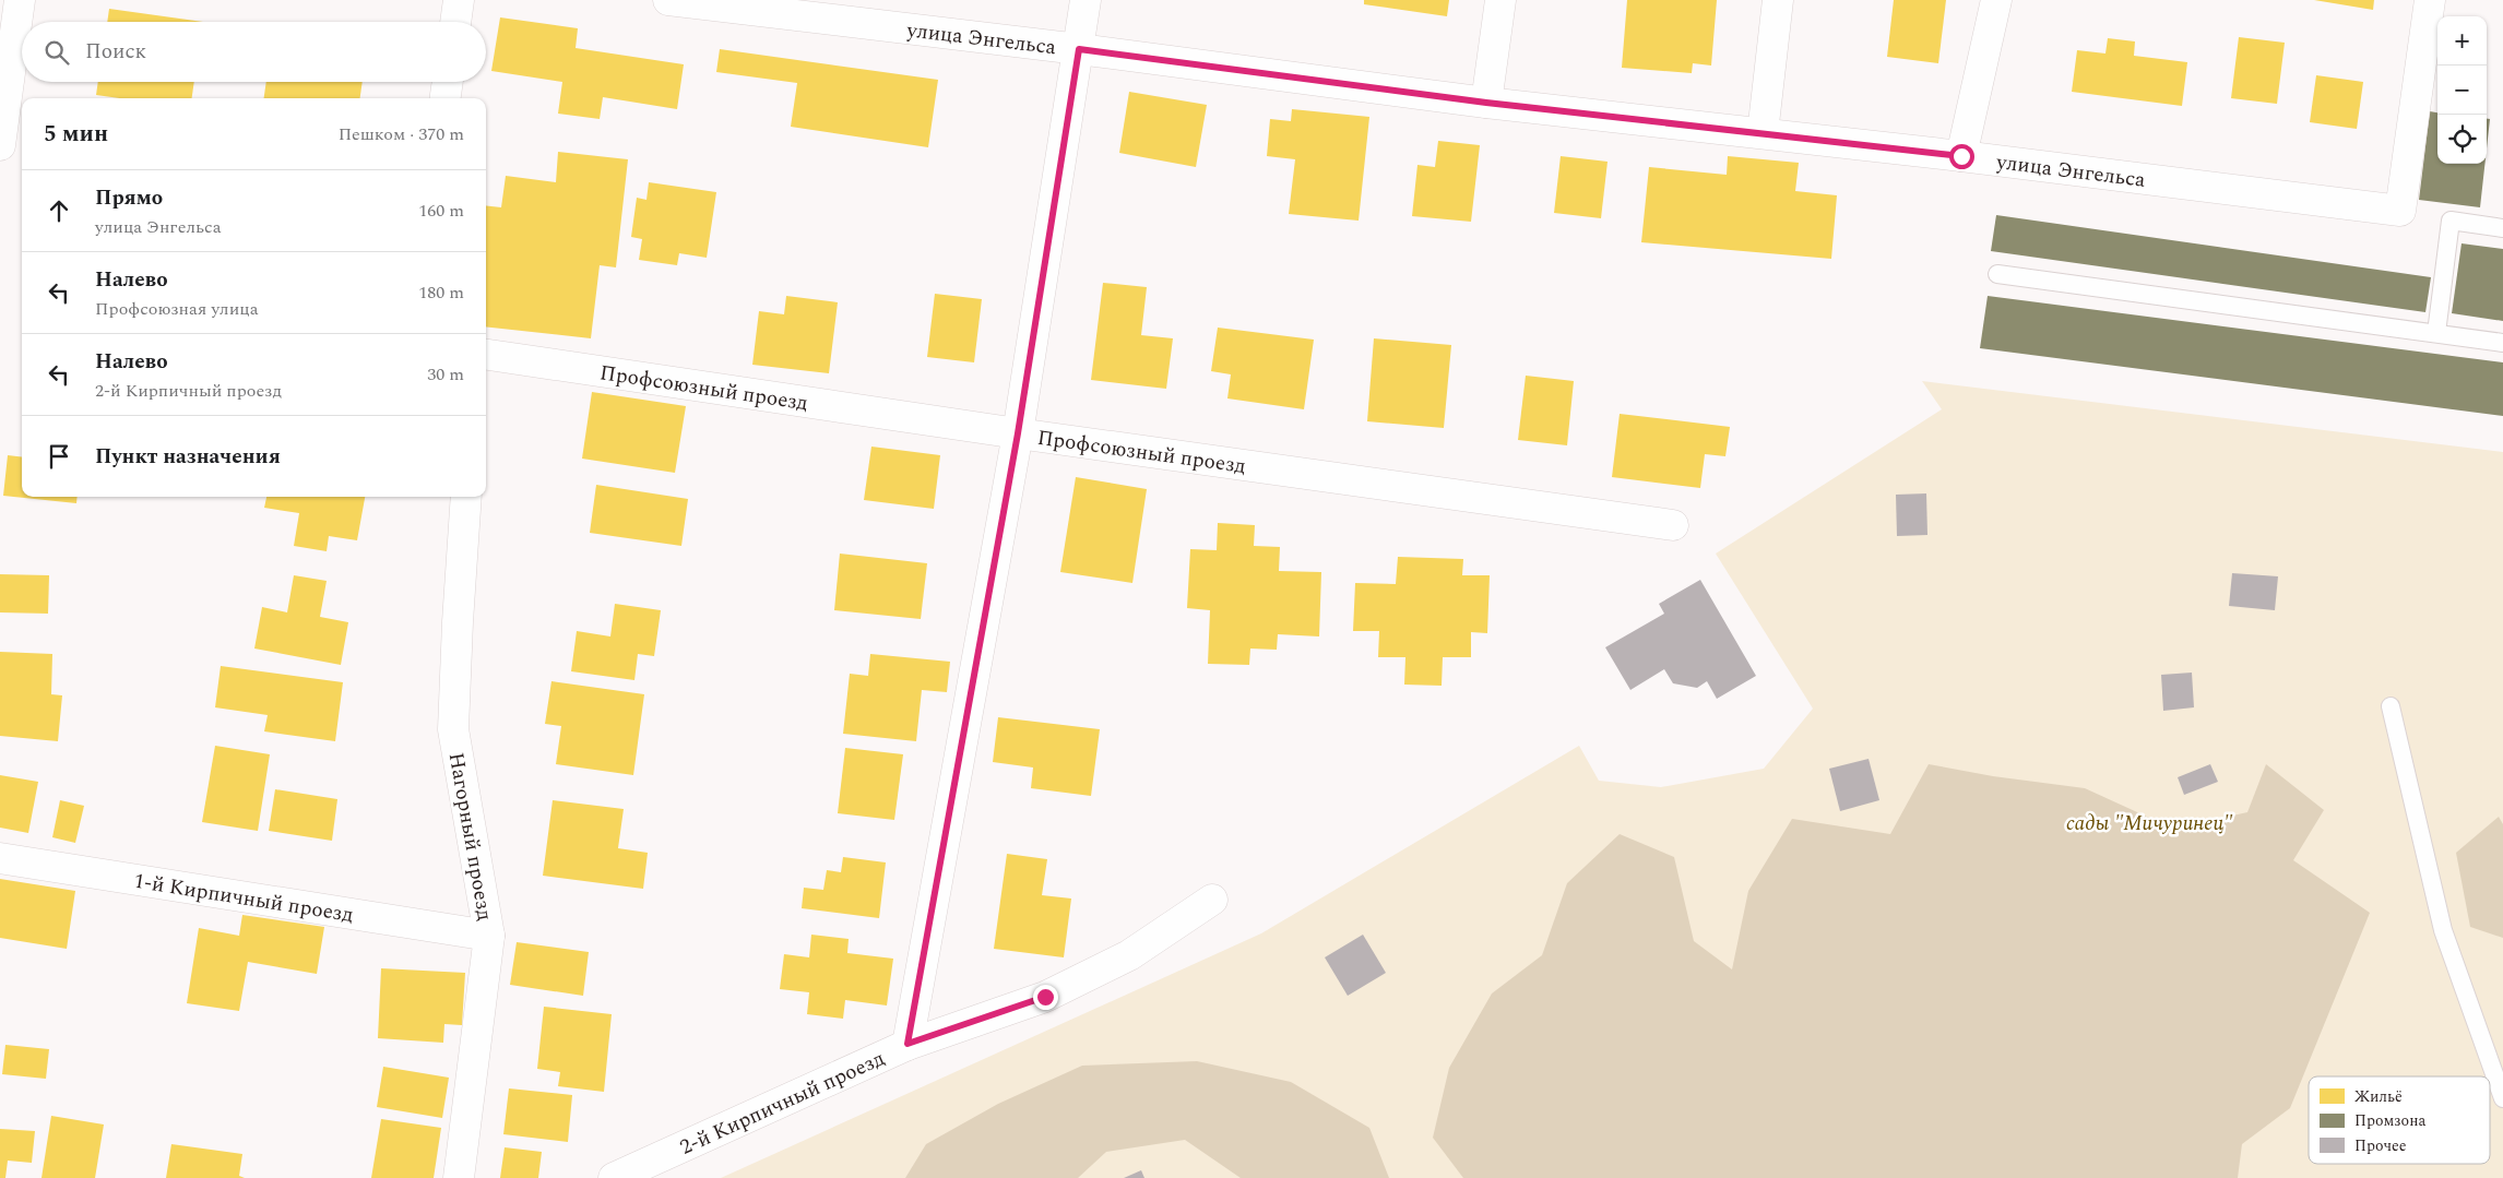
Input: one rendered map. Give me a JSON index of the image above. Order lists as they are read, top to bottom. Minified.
{"streets":{"street":["улица Энгельса","Профсоюзный проезд","Нагорный проезд","1-й Кирпичный проезд","2-й Кирпичный проезд"]},"crossings":[["Нагорный проезд","1-й Кирпичный проезд"]],"parks":["сады \"Мичуринец\""],"legend":["Жильё","Промзона","Прочее"],"page":{"map_buttons":["+","−"],"search":"Поиск","heading":["5 мин","Пешком · 370 m"],"list":[["Прямо","улица Энгельса","160 m"],["Налево","Профсоюзная улица","180 m"],["Налево","2-й Кирпичный проезд","30 m"],"Пункт назначения"]}}
